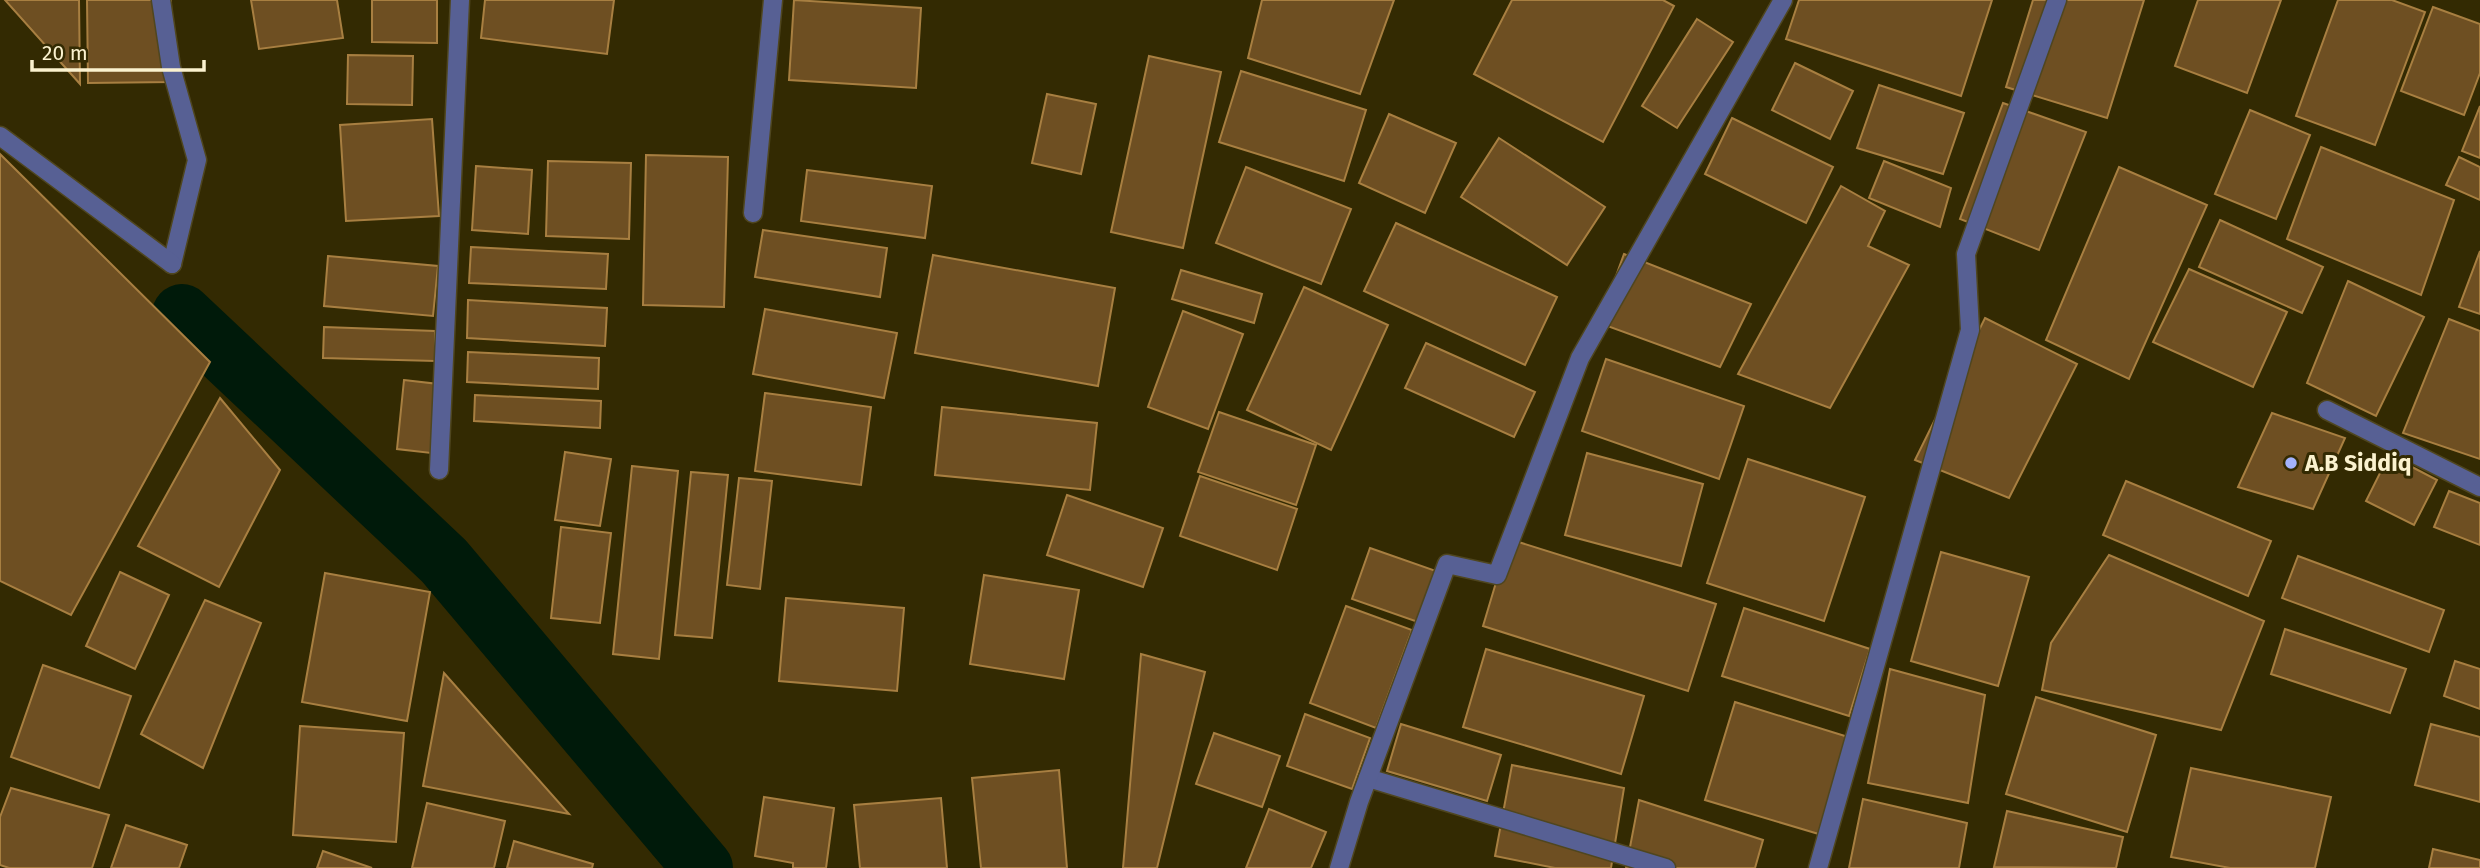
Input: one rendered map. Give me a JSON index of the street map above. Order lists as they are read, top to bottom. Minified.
{"places":["A.B Siddiq"],"scale_bar":"20 m"}
